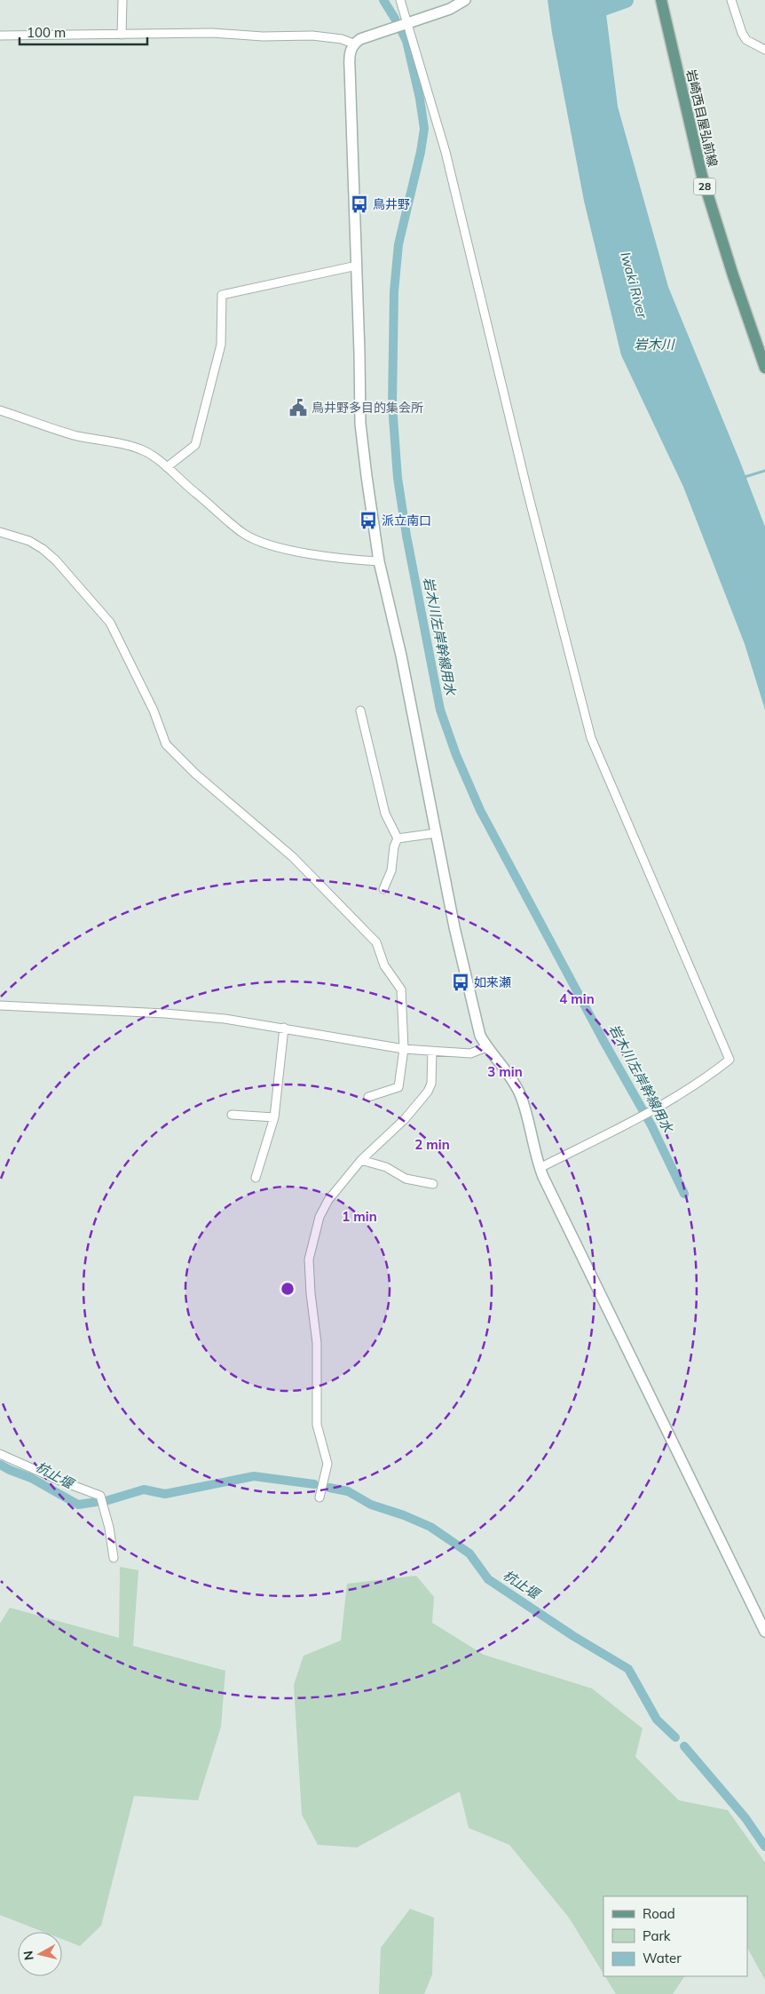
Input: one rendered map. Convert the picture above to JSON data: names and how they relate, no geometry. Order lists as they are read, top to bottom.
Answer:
{
  "streets": {
    "main road": ["岩崎西目屋弘前線", "28"]
  },
  "water": [
    "Iwaki River",
    "岩木川",
    "岩木川左岸幹線用水",
    "杭止堰"
  ],
  "places": {
    "bus stop": ["鳥井野", "派立南口", "如来瀬"],
    "public building": ["鳥井野多目的集会所"]
  },
  "legend": ["Road", "Park", "Water"],
  "scale_bar": "100 m",
  "north": "left",
  "rings": [
    "4 min",
    "3 min",
    "2 min",
    "1 min"
  ]
}
